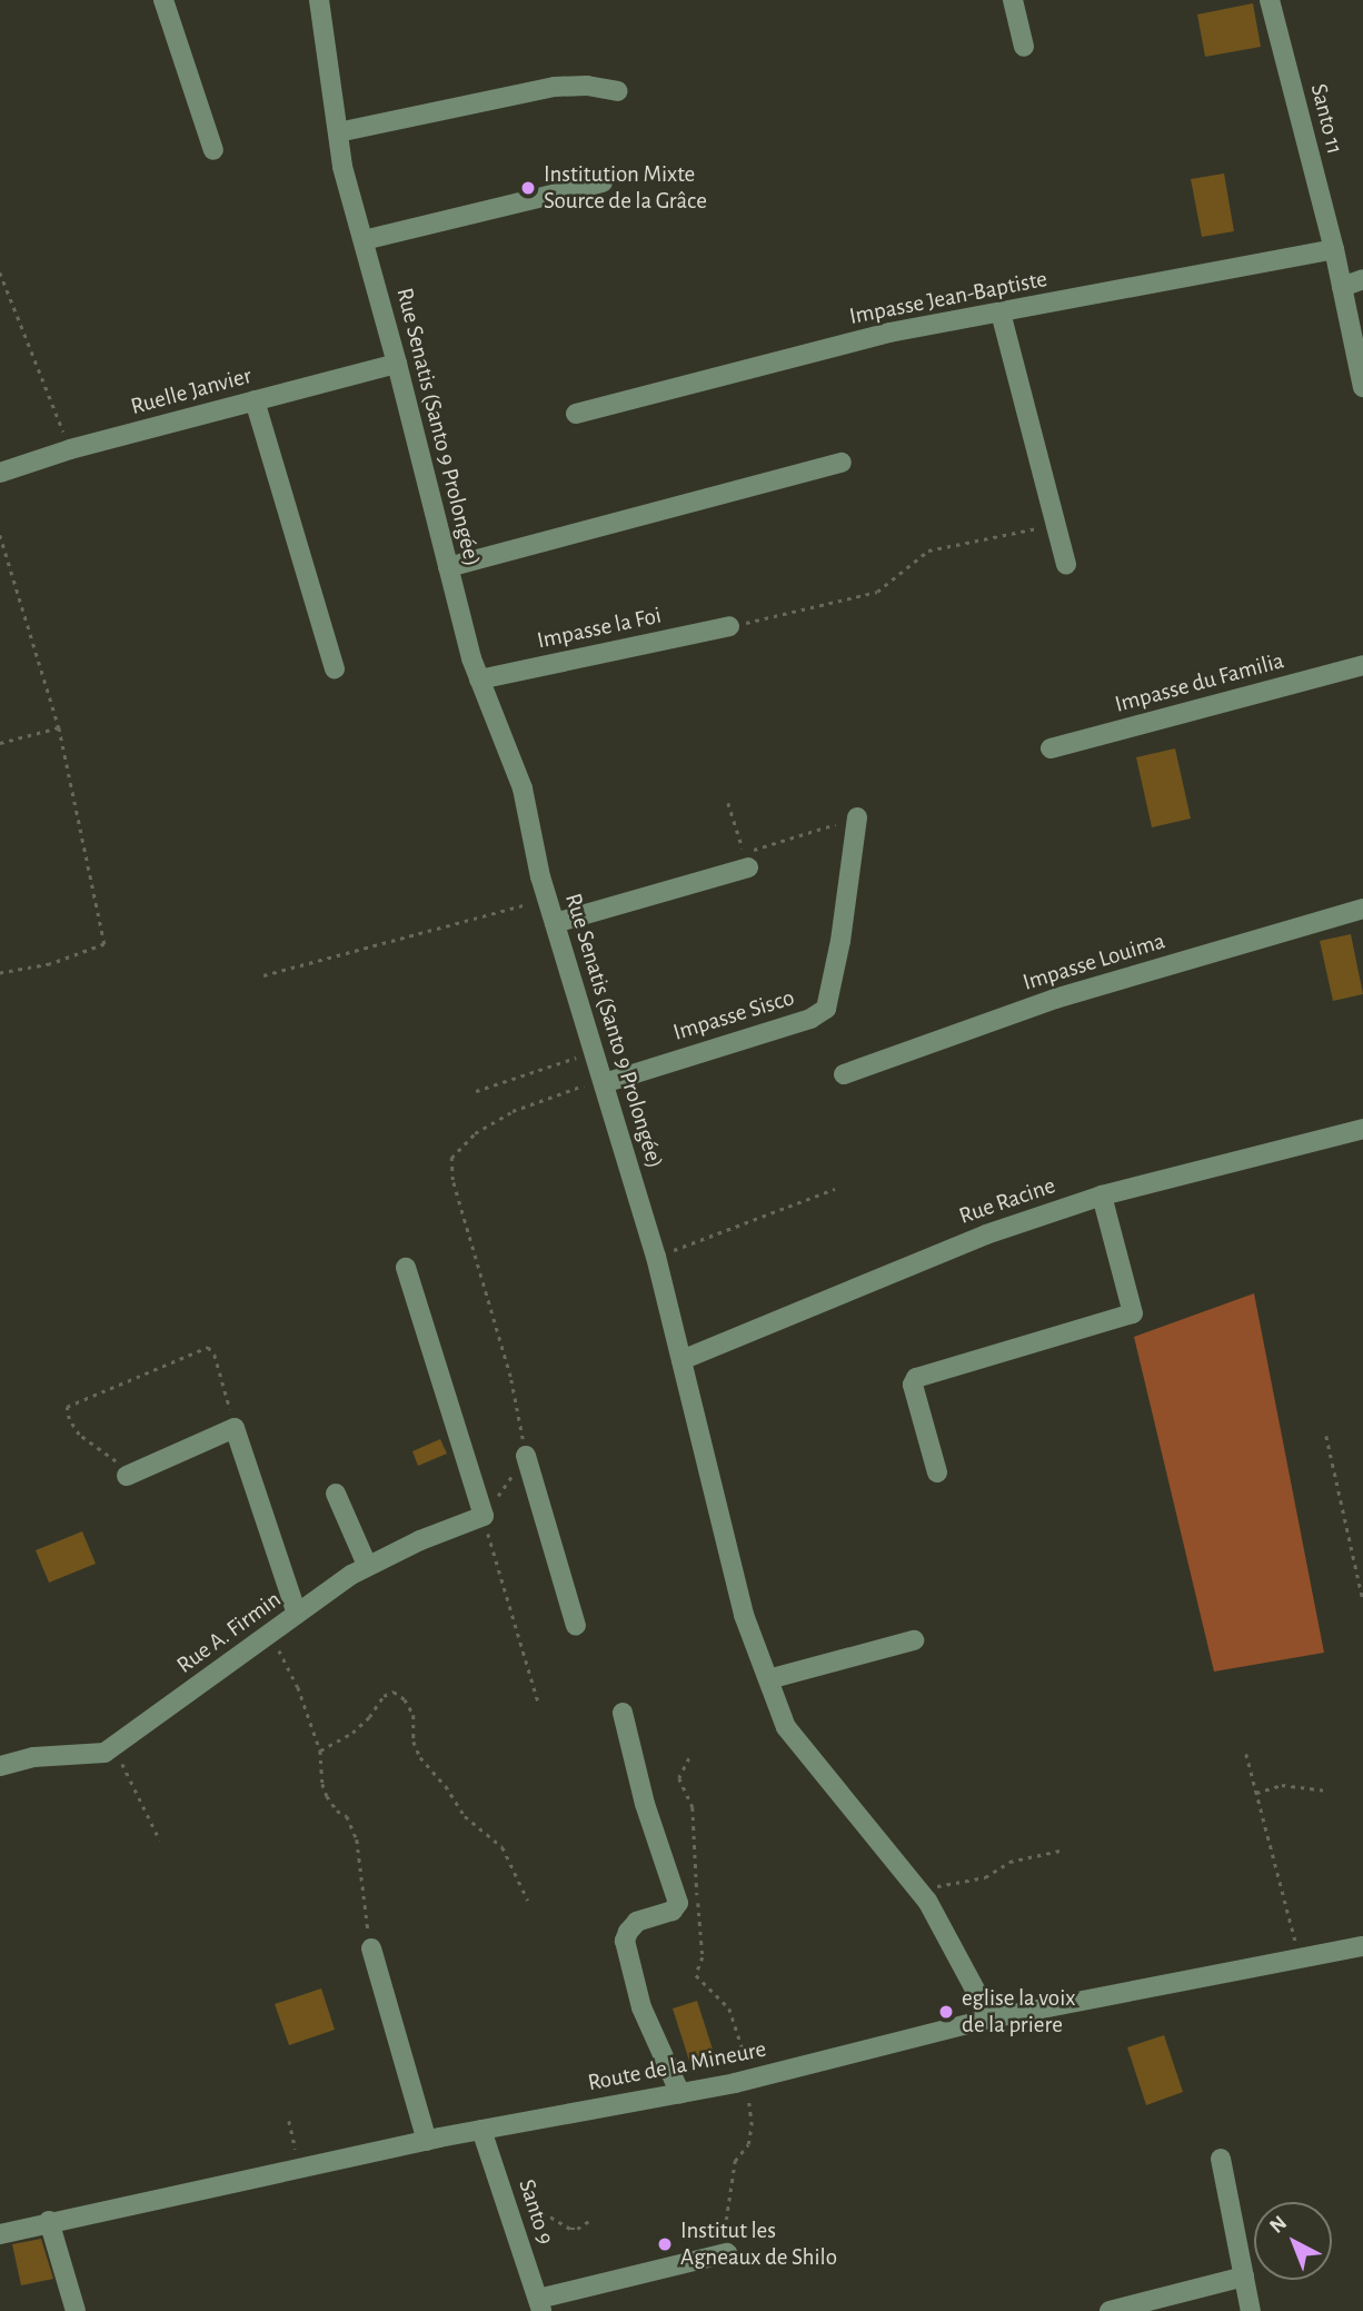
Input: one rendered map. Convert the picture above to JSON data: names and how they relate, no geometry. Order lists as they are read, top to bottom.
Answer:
{
  "streets": {
    "street": [
      "Santo 11",
      "Impasse Jean-Baptiste",
      "Ruelle Janvier",
      "Rue Senatis (Santo 9 Prolongée)",
      "Impasse la Foi",
      "Impasse du Familia",
      "Impasse Louima",
      "Impasse Sisco",
      "Rue Racine",
      "Rue A. Firmin",
      "Route de la Mineure",
      "Santo 9"
    ]
  },
  "crossings": [
    ["Santo 11", "Impasse Jean-Baptiste"],
    ["Ruelle Janvier", "Rue Senatis (Santo 9 Prolongée)"],
    ["Rue Senatis (Santo 9 Prolongée)", "Impasse la Foi"],
    ["Rue Senatis (Santo 9 Prolongée)", "Impasse Sisco"],
    ["Rue Senatis (Santo 9 Prolongée)", "Rue Racine"],
    ["Rue Senatis (Santo 9 Prolongée)", "Route de la Mineure"],
    ["Route de la Mineure", "Santo 9"]
  ],
  "places": ["Institution Mixte Source de la Grâce", "eglise la voix de la priere", "Institut les Agneaux de Shilo"],
  "north": "top left"
}
